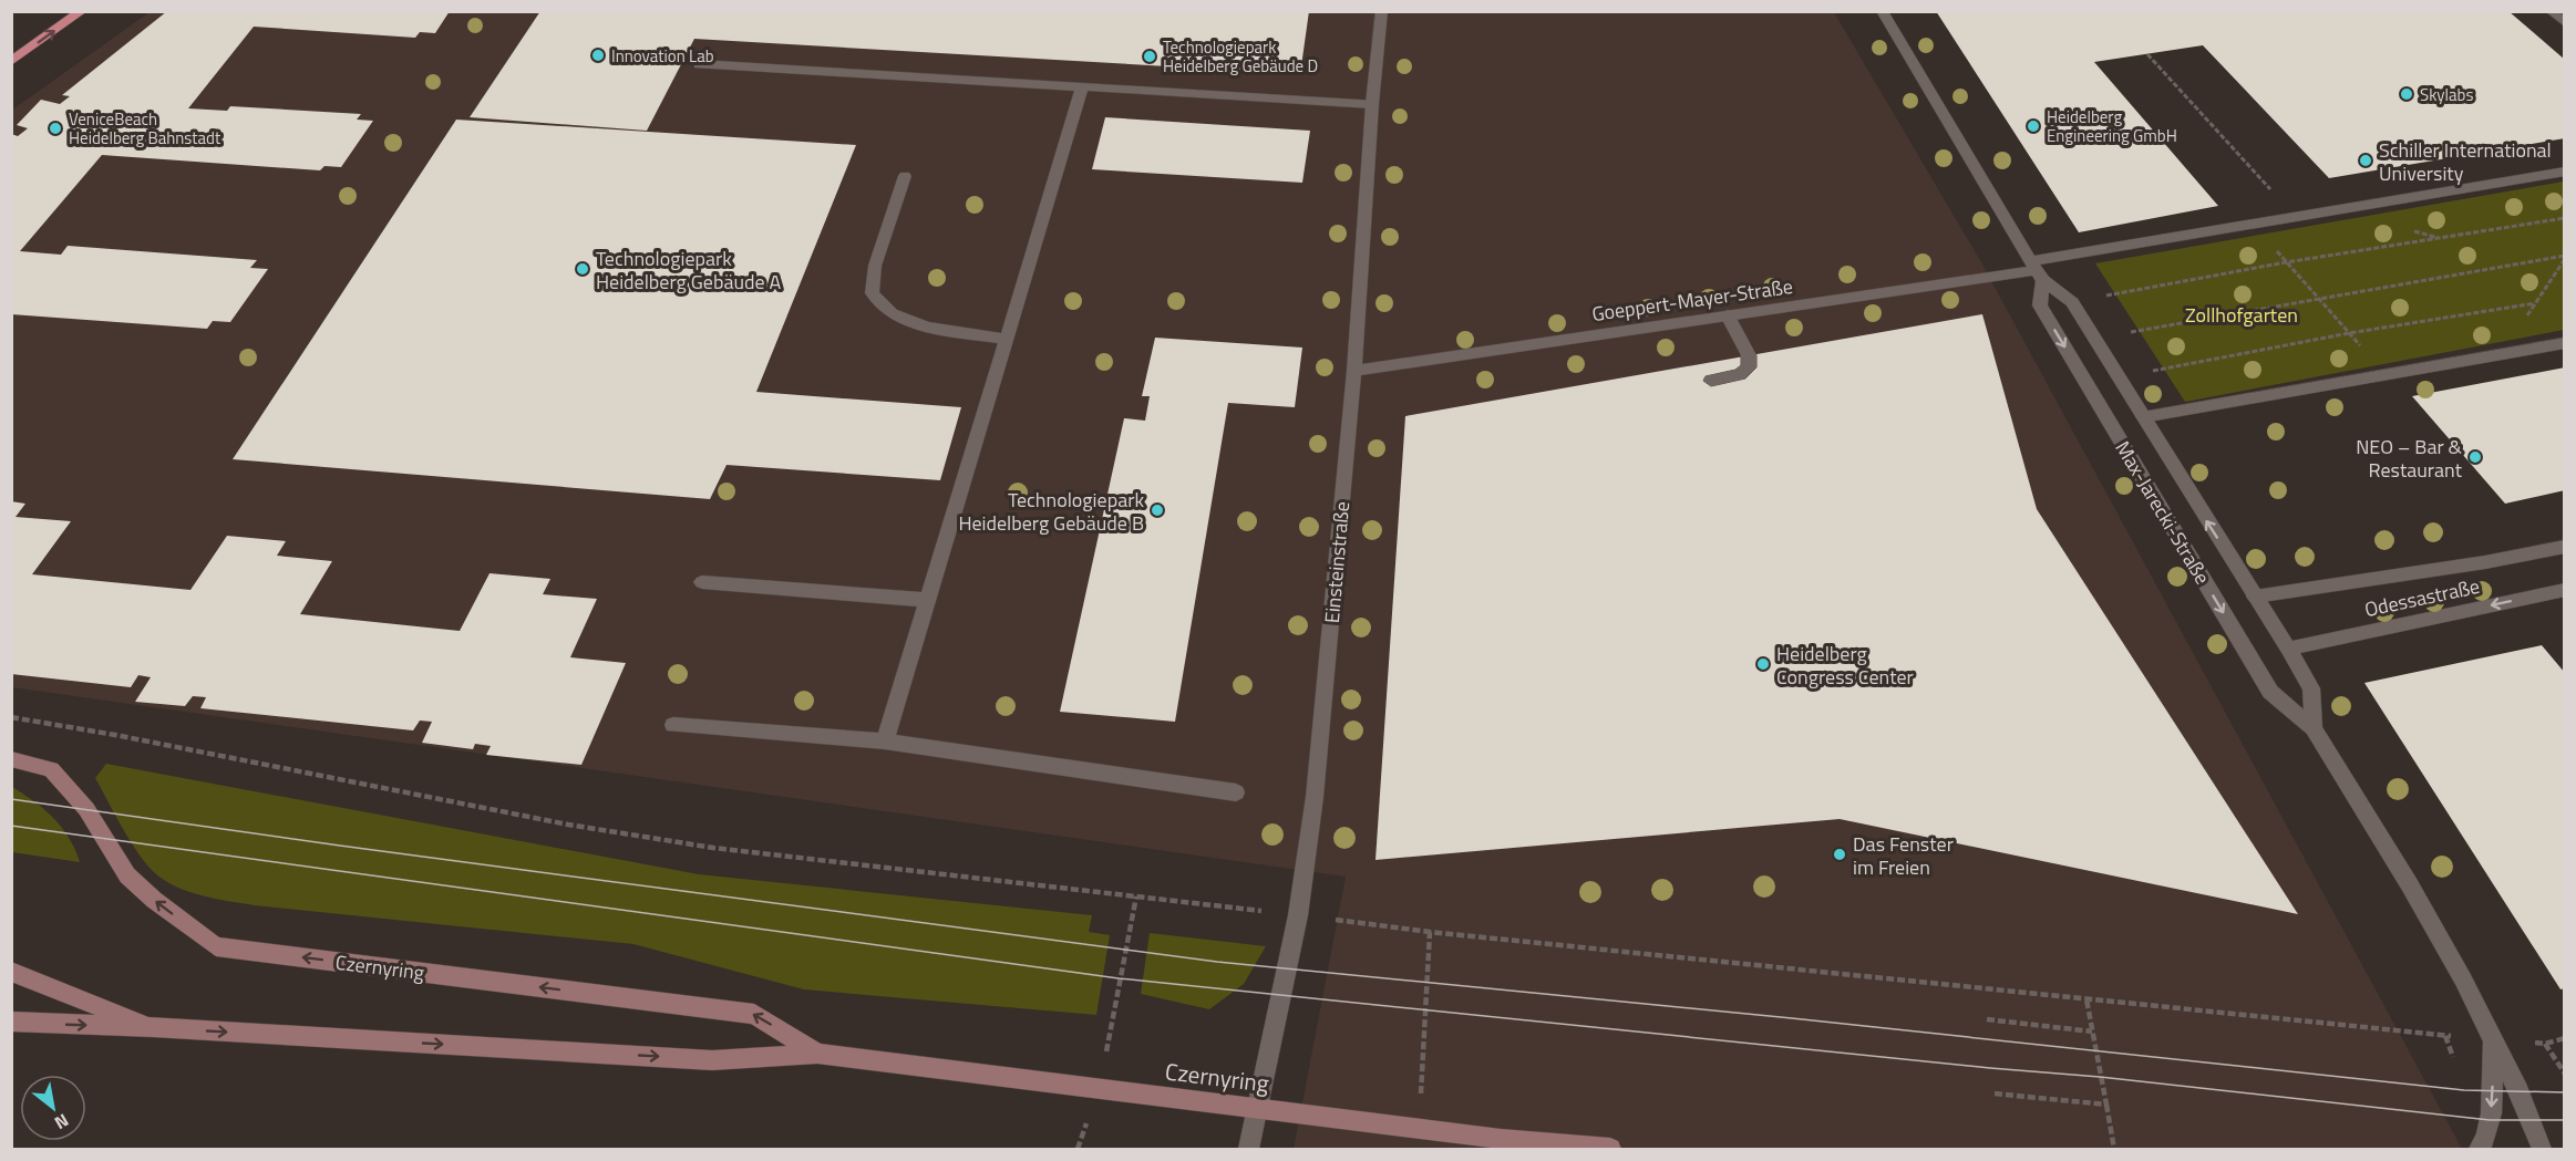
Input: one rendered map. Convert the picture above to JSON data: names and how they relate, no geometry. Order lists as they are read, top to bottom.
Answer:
{
  "streets": {
    "main road": ["Czernyring"],
    "street": [
      "Goeppert-Mayer-Straße",
      "Max-Jarecki-Straße",
      "Einsteinstraße",
      "Odessastraße"
    ]
  },
  "crossings": [
    ["Goeppert-Mayer-Straße", "Max-Jarecki-Straße"],
    ["Goeppert-Mayer-Straße", "Einsteinstraße"],
    ["Max-Jarecki-Straße", "Odessastraße"],
    ["Einsteinstraße", "Czernyring"]
  ],
  "parks": ["Zollhofgarten"],
  "places": [
    "Innovation Lab",
    "Technologiepark Heidelberg Gebäude D",
    "Skylabs",
    "Heidelberg Engineering GmbH",
    "VeniceBeach Heidelberg Bahnstadt",
    "Schiller International University",
    "Technologiepark Heidelberg Gebäude A",
    "NEO – Bar & Restaurant",
    "Technologiepark Heidelberg Gebäude B",
    "Heidelberg Congress Center",
    "Das Fenster im Freien"
  ],
  "north": "bottom right"
}
